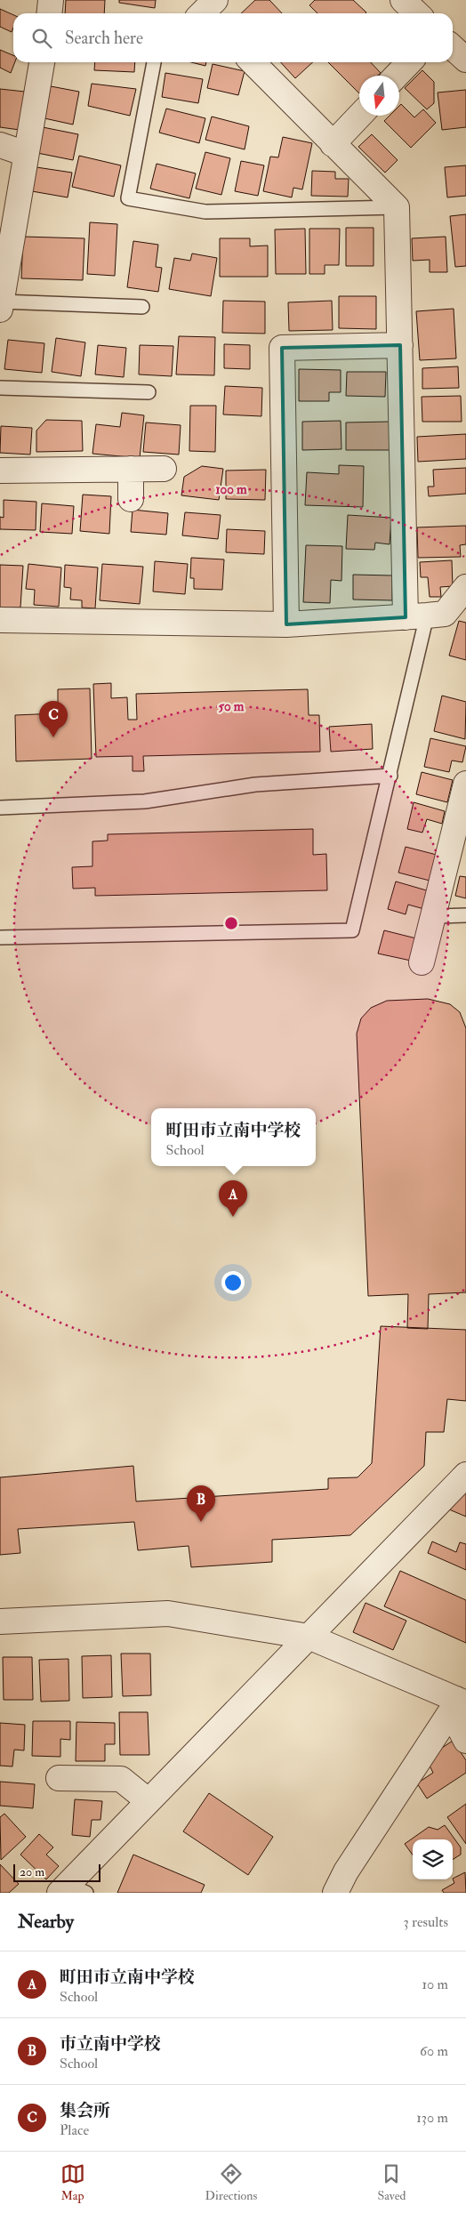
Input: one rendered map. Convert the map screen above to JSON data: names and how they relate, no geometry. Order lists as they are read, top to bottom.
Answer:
{
  "scale_bar": "20 m",
  "north": "bottom",
  "page": {
    "search": "Search here",
    "pins": ["C", "A", "B"],
    "popup": ["町田市立南中学校", "School"],
    "scale": "20 m",
    "heading": ["Nearby", "3 results"],
    "list": [
      {
        "mark": "A",
        "name": "町田市立南中学校",
        "note": "School",
        "value": "10 m"
      },
      {
        "mark": "B",
        "name": "市立南中学校",
        "note": "School",
        "value": "60 m"
      },
      {
        "mark": "C",
        "name": "集会所",
        "note": "Place",
        "value": "130 m"
      }
    ],
    "nav": ["Map", "Directions", "Saved"]
  },
  "rings": ["100 m", "50 m"]
}
